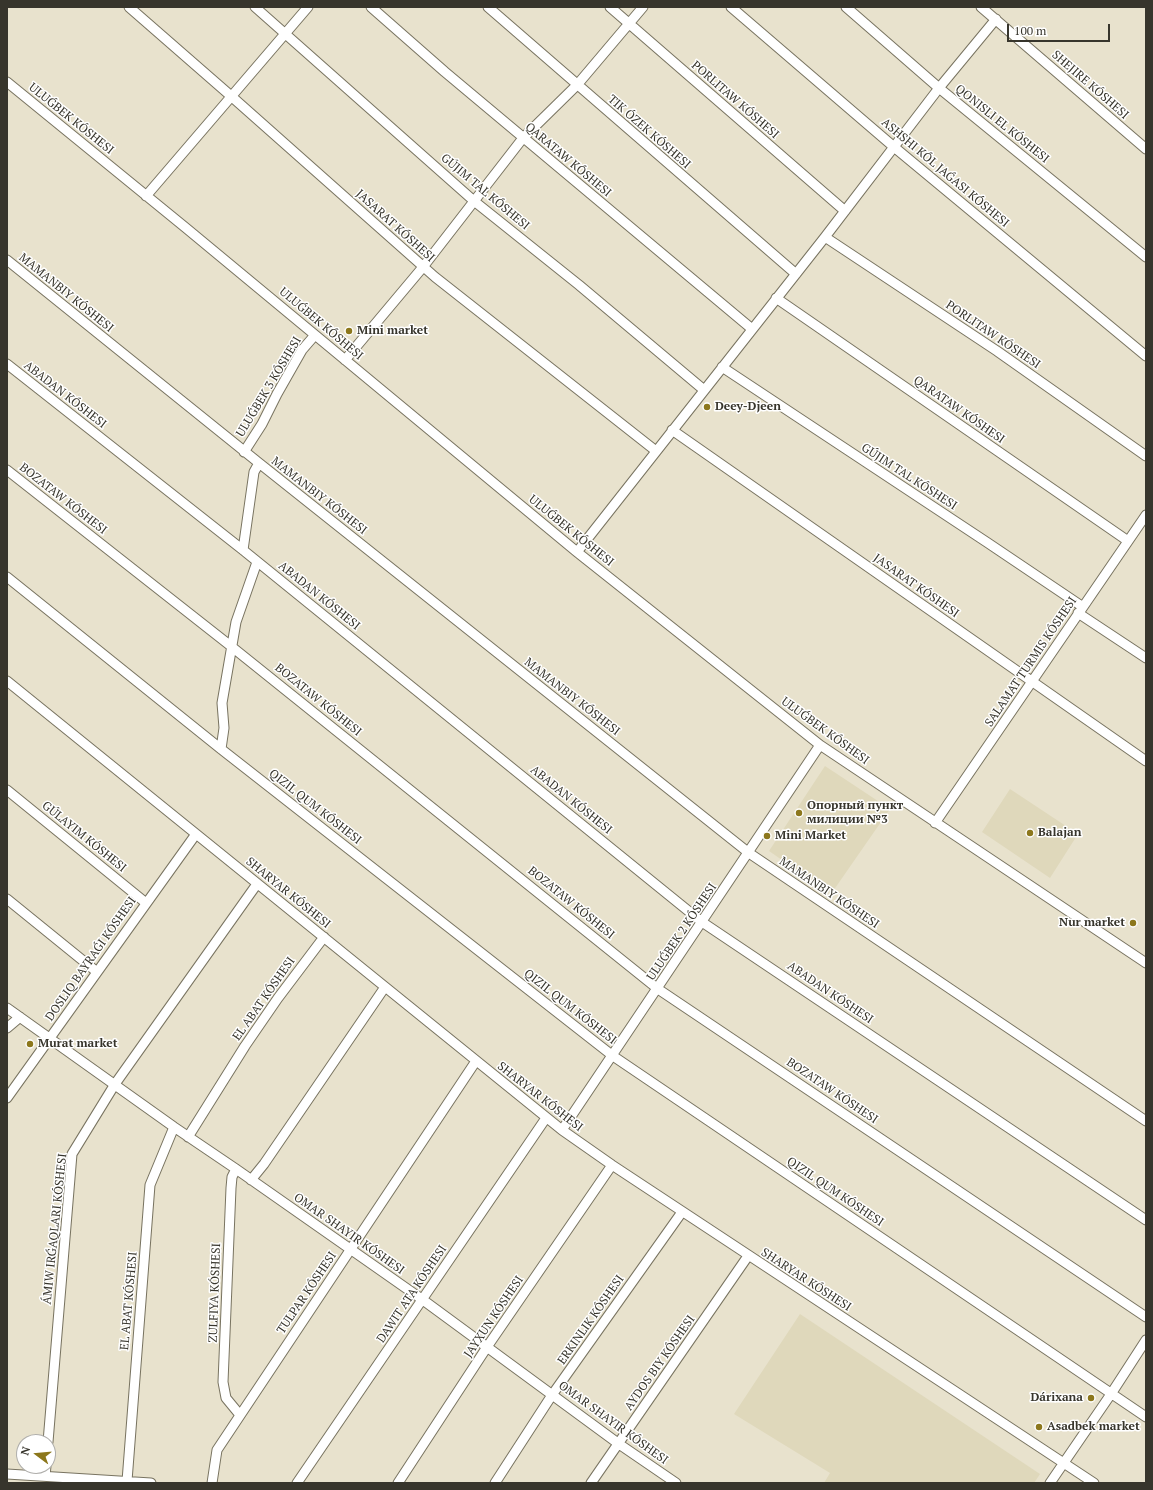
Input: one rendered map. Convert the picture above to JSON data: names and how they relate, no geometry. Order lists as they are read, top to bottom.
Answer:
{
  "streets": {
    "street": [
      "SHEJIRE KÓSHESI",
      "ULUǴBEK KÓSHESI",
      "TIK ÓZEK KÓSHESI",
      "QARATAW KÓSHESI",
      "GÚJIM TAL KÓSHESI",
      "JASARAT KÓSHESI",
      "MAMANBIY KÓSHESI",
      "ULUǴBEK 3 KÓSHESI",
      "ABADAN KÓSHESI",
      "BOZATAW KÓSHESI",
      "SHARYAR KÓSHESI",
      "ULUǴBEK 2 KÓSHESI",
      "EL ABAT KÓSHESI",
      "ZULFIYA KÓSHESI",
      "TULPAR KÓSHESI",
      "JAYXUN KÓSHESI",
      "ERKINLIK KÓSHESI",
      "AYDOS BIY KÓSHESI"
    ]
  },
  "crossings": [
    ["ULUǴBEK KÓSHESI", "ULUǴBEK 3 KÓSHESI"],
    ["ULUǴBEK KÓSHESI", "ULUǴBEK 2 KÓSHESI"],
    ["MAMANBIY KÓSHESI", "ULUǴBEK 3 KÓSHESI"],
    ["MAMANBIY KÓSHESI", "ULUǴBEK 2 KÓSHESI"],
    ["ABADAN KÓSHESI", "ULUǴBEK 2 KÓSHESI"],
    ["BOZATAW KÓSHESI", "ULUǴBEK 2 KÓSHESI"],
    ["SHARYAR KÓSHESI", "ULUǴBEK 2 KÓSHESI"],
    ["SHARYAR KÓSHESI", "EL ABAT KÓSHESI"],
    ["SHARYAR KÓSHESI", "TULPAR KÓSHESI"],
    ["SHARYAR KÓSHESI", "JAYXUN KÓSHESI"],
    ["SHARYAR KÓSHESI", "ERKINLIK KÓSHESI"],
    ["SHARYAR KÓSHESI", "AYDOS BIY KÓSHESI"],
    ["ZULFIYA KÓSHESI", "TULPAR KÓSHESI"]
  ],
  "places": [
    "Mini market",
    "Deey-Djeen",
    "Опорный пункт милиции №3",
    "Balajan",
    "Mini Market",
    "Nur market",
    "Murat market",
    "Dárixana",
    "Asadbek market"
  ],
  "scale_bar": "100 m",
  "north": "left"
}
